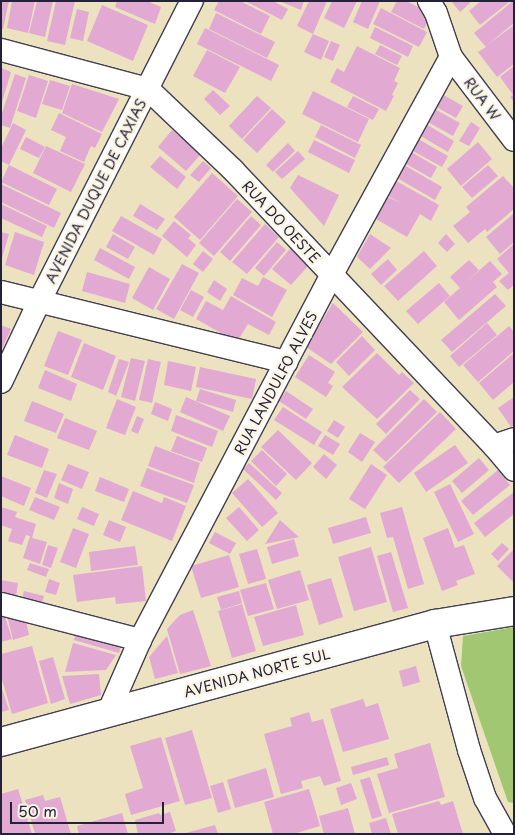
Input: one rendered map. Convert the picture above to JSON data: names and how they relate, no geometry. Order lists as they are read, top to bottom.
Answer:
{
  "streets": {
    "street": [
      "RUA W",
      "AVENIDA DUQUE DE CAXIAS",
      "RUA DO OESTE",
      "RUA LANDULFO ALVES",
      "AVENIDA NORTE SUL"
    ]
  },
  "crossings": [
    ["RUA W", "RUA LANDULFO ALVES"],
    ["AVENIDA DUQUE DE CAXIAS", "RUA DO OESTE"],
    ["RUA DO OESTE", "RUA LANDULFO ALVES"],
    ["RUA LANDULFO ALVES", "AVENIDA NORTE SUL"]
  ],
  "scale_bar": "50 m"
}
